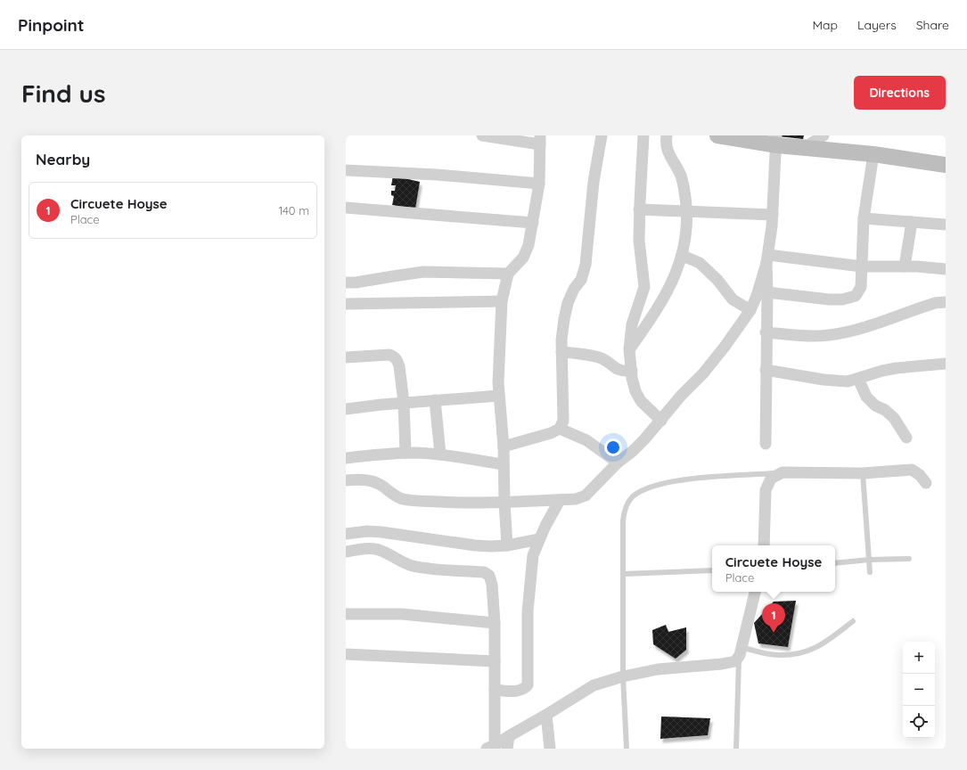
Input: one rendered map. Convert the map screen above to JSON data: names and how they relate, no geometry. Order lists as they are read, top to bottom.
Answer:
{
  "page": {
    "header": "Pinpoint",
    "nav": ["Map", "Layers", "Share"],
    "buttons": "Directions",
    "title": "Find us",
    "heading": "Nearby",
    "list": [
      {
        "mark": "1",
        "name": "Circuete Hoyse",
        "note": "Place",
        "value": "140 m"
      }
    ],
    "popup": ["Circuete Hoyse", "Place"],
    "pins": "1",
    "map_buttons": ["+", "−"]
  }
}
